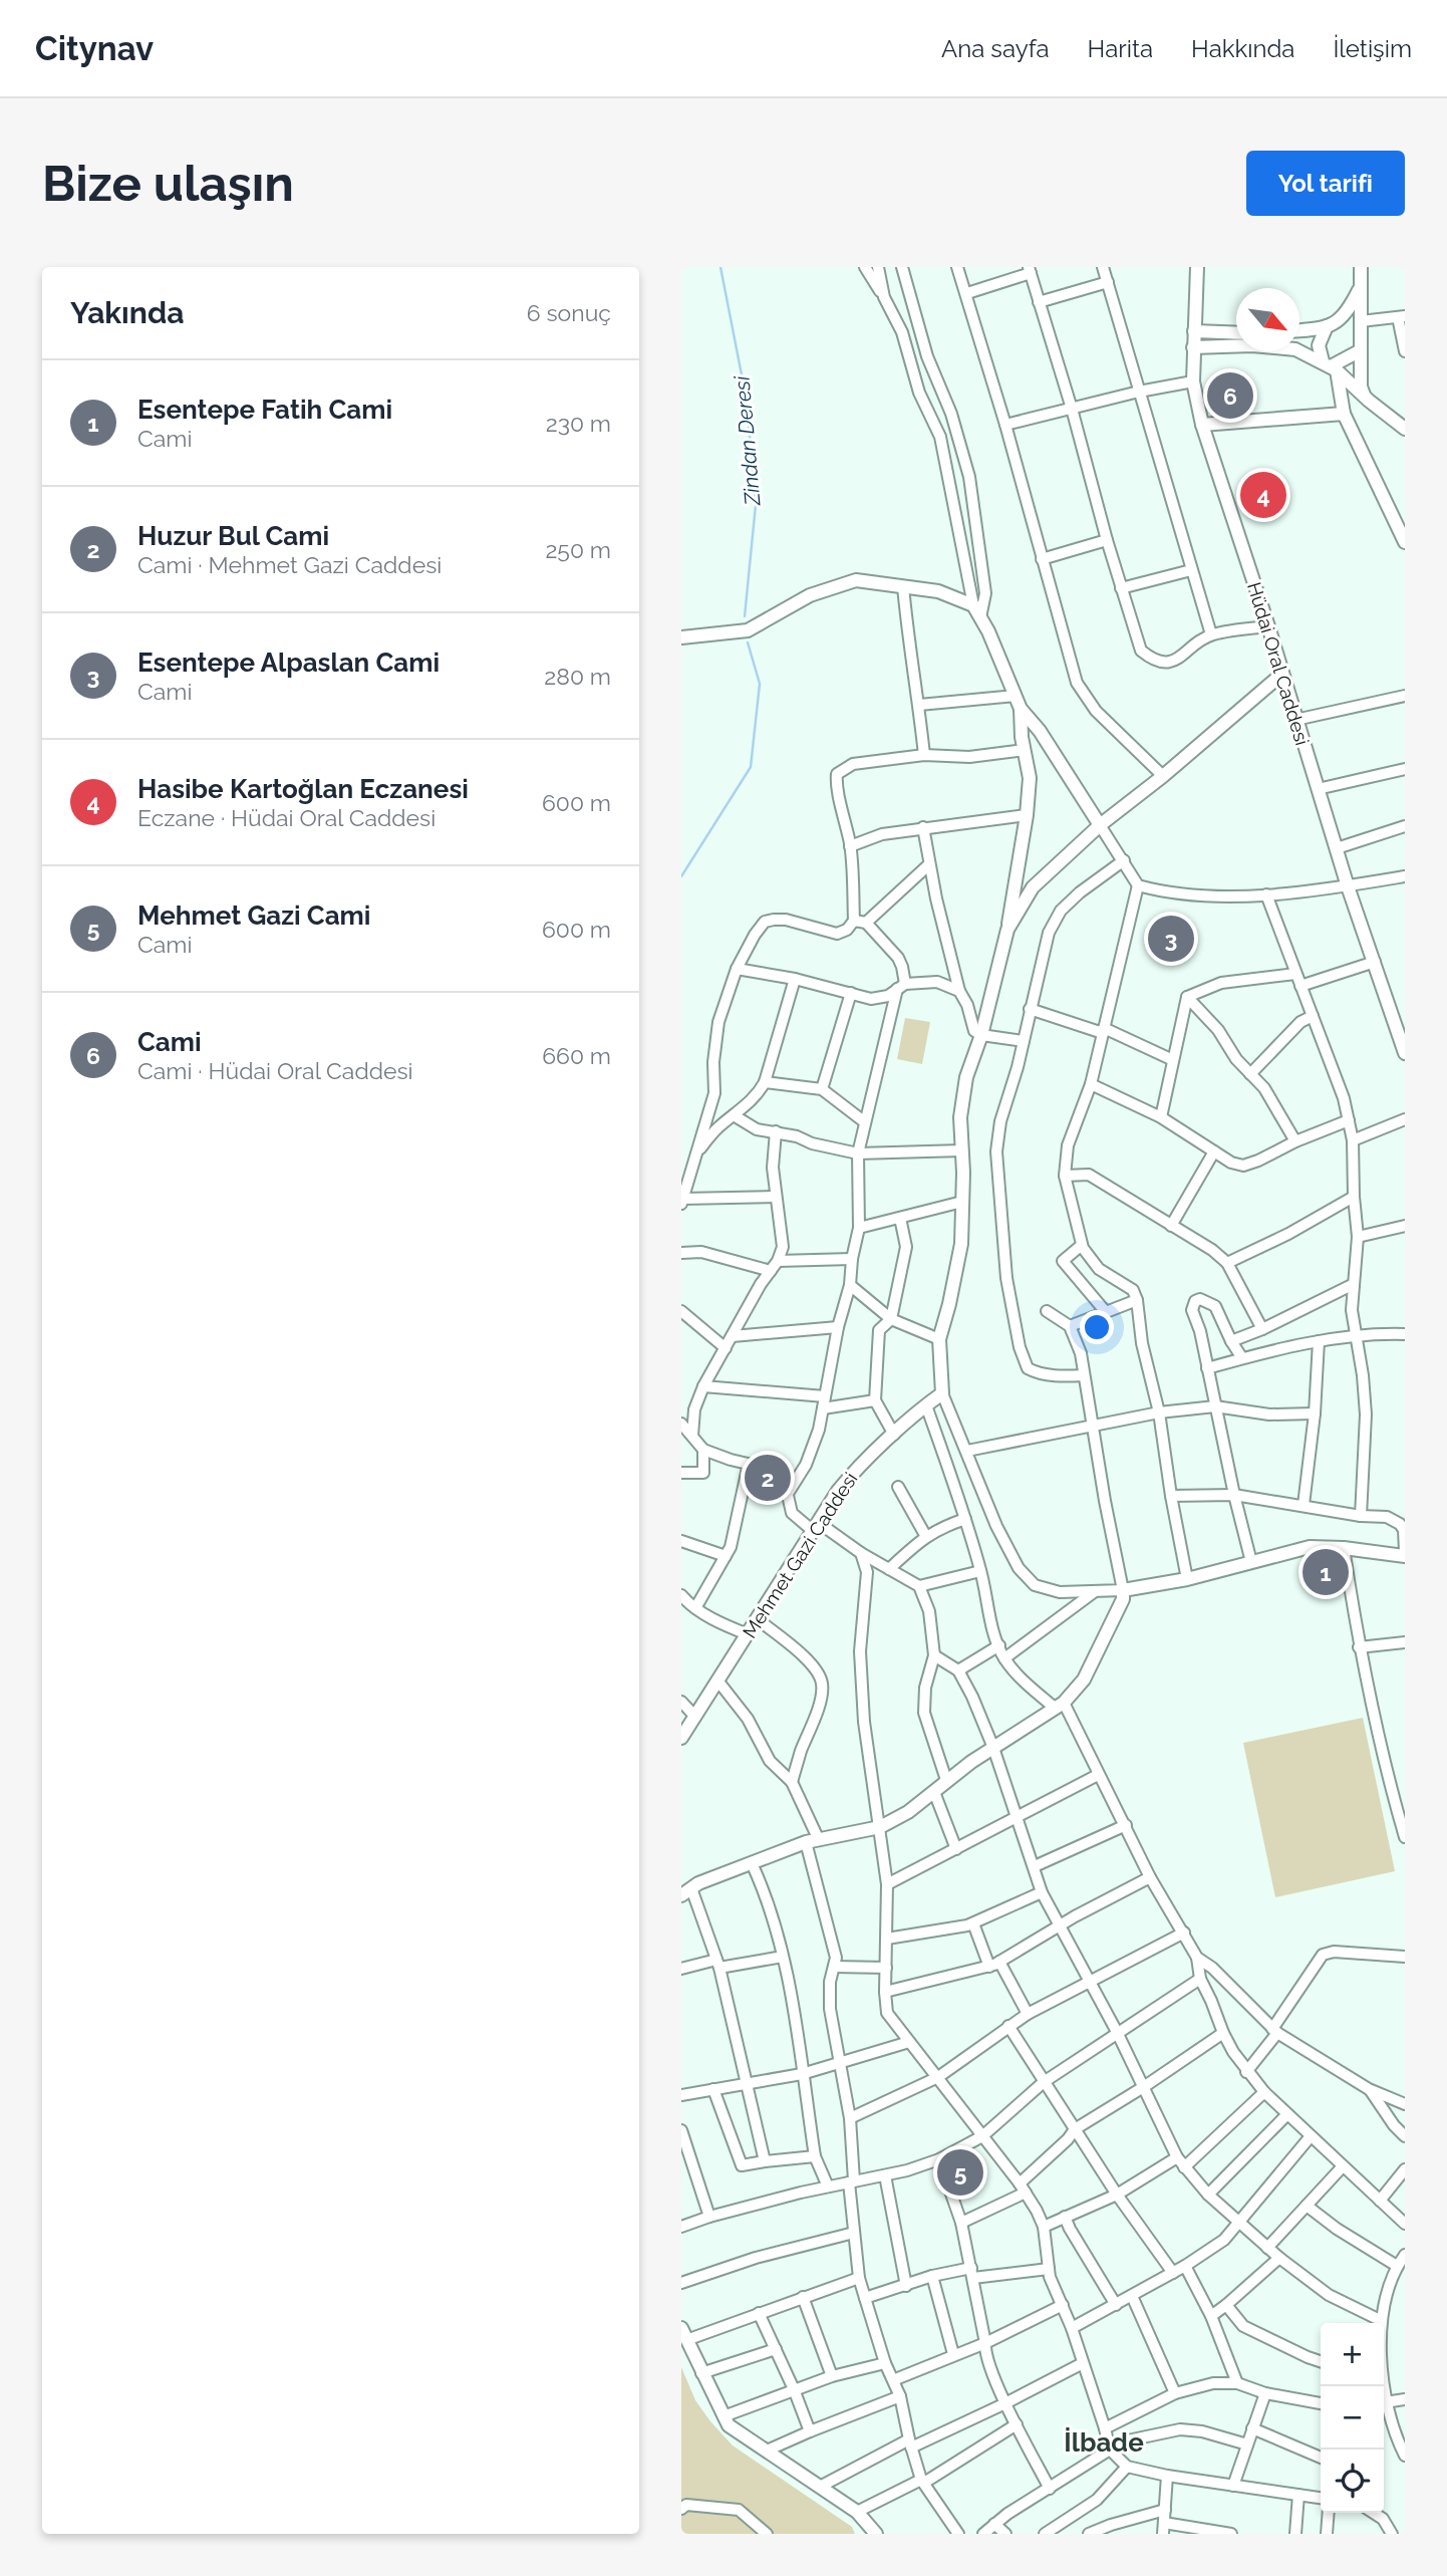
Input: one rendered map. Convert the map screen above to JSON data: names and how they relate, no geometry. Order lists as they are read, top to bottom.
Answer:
{
  "streets": {
    "street": ["Hüdai Oral Caddesi", "Mehmet Gazi Caddesi"]
  },
  "districts": ["İlbade"],
  "water": ["Zindan Deresi"],
  "north": "bottom right",
  "page": {
    "header": "Citynav",
    "nav": [
      "Ana sayfa",
      "Harita",
      "Hakkında",
      "İletişim"
    ],
    "buttons": "Yol tarifi",
    "title": "Bize ulaşın",
    "heading": ["Yakında", "6 sonuç"],
    "list": [
      {
        "mark": "1",
        "name": "Esentepe Fatih Cami",
        "note": "Cami",
        "value": "230 m"
      },
      {
        "mark": "2",
        "name": "Huzur Bul Cami",
        "note": "Cami · Mehmet Gazi Caddesi",
        "value": "250 m"
      },
      {
        "mark": "3",
        "name": "Esentepe Alpaslan Cami",
        "note": "Cami",
        "value": "280 m"
      },
      {
        "mark": "4",
        "name": "Hasibe Kartoğlan Eczanesi",
        "note": "Eczane · Hüdai Oral Caddesi",
        "value": "600 m"
      },
      {
        "mark": "5",
        "name": "Mehmet Gazi Cami",
        "note": "Cami",
        "value": "600 m"
      },
      {
        "mark": "6",
        "name": "Cami",
        "note": "Cami · Hüdai Oral Caddesi",
        "value": "660 m"
      }
    ],
    "pins": [
      "6",
      "4",
      "3",
      "2",
      "1",
      "5"
    ],
    "map_buttons": ["+", "−"]
  }
}
